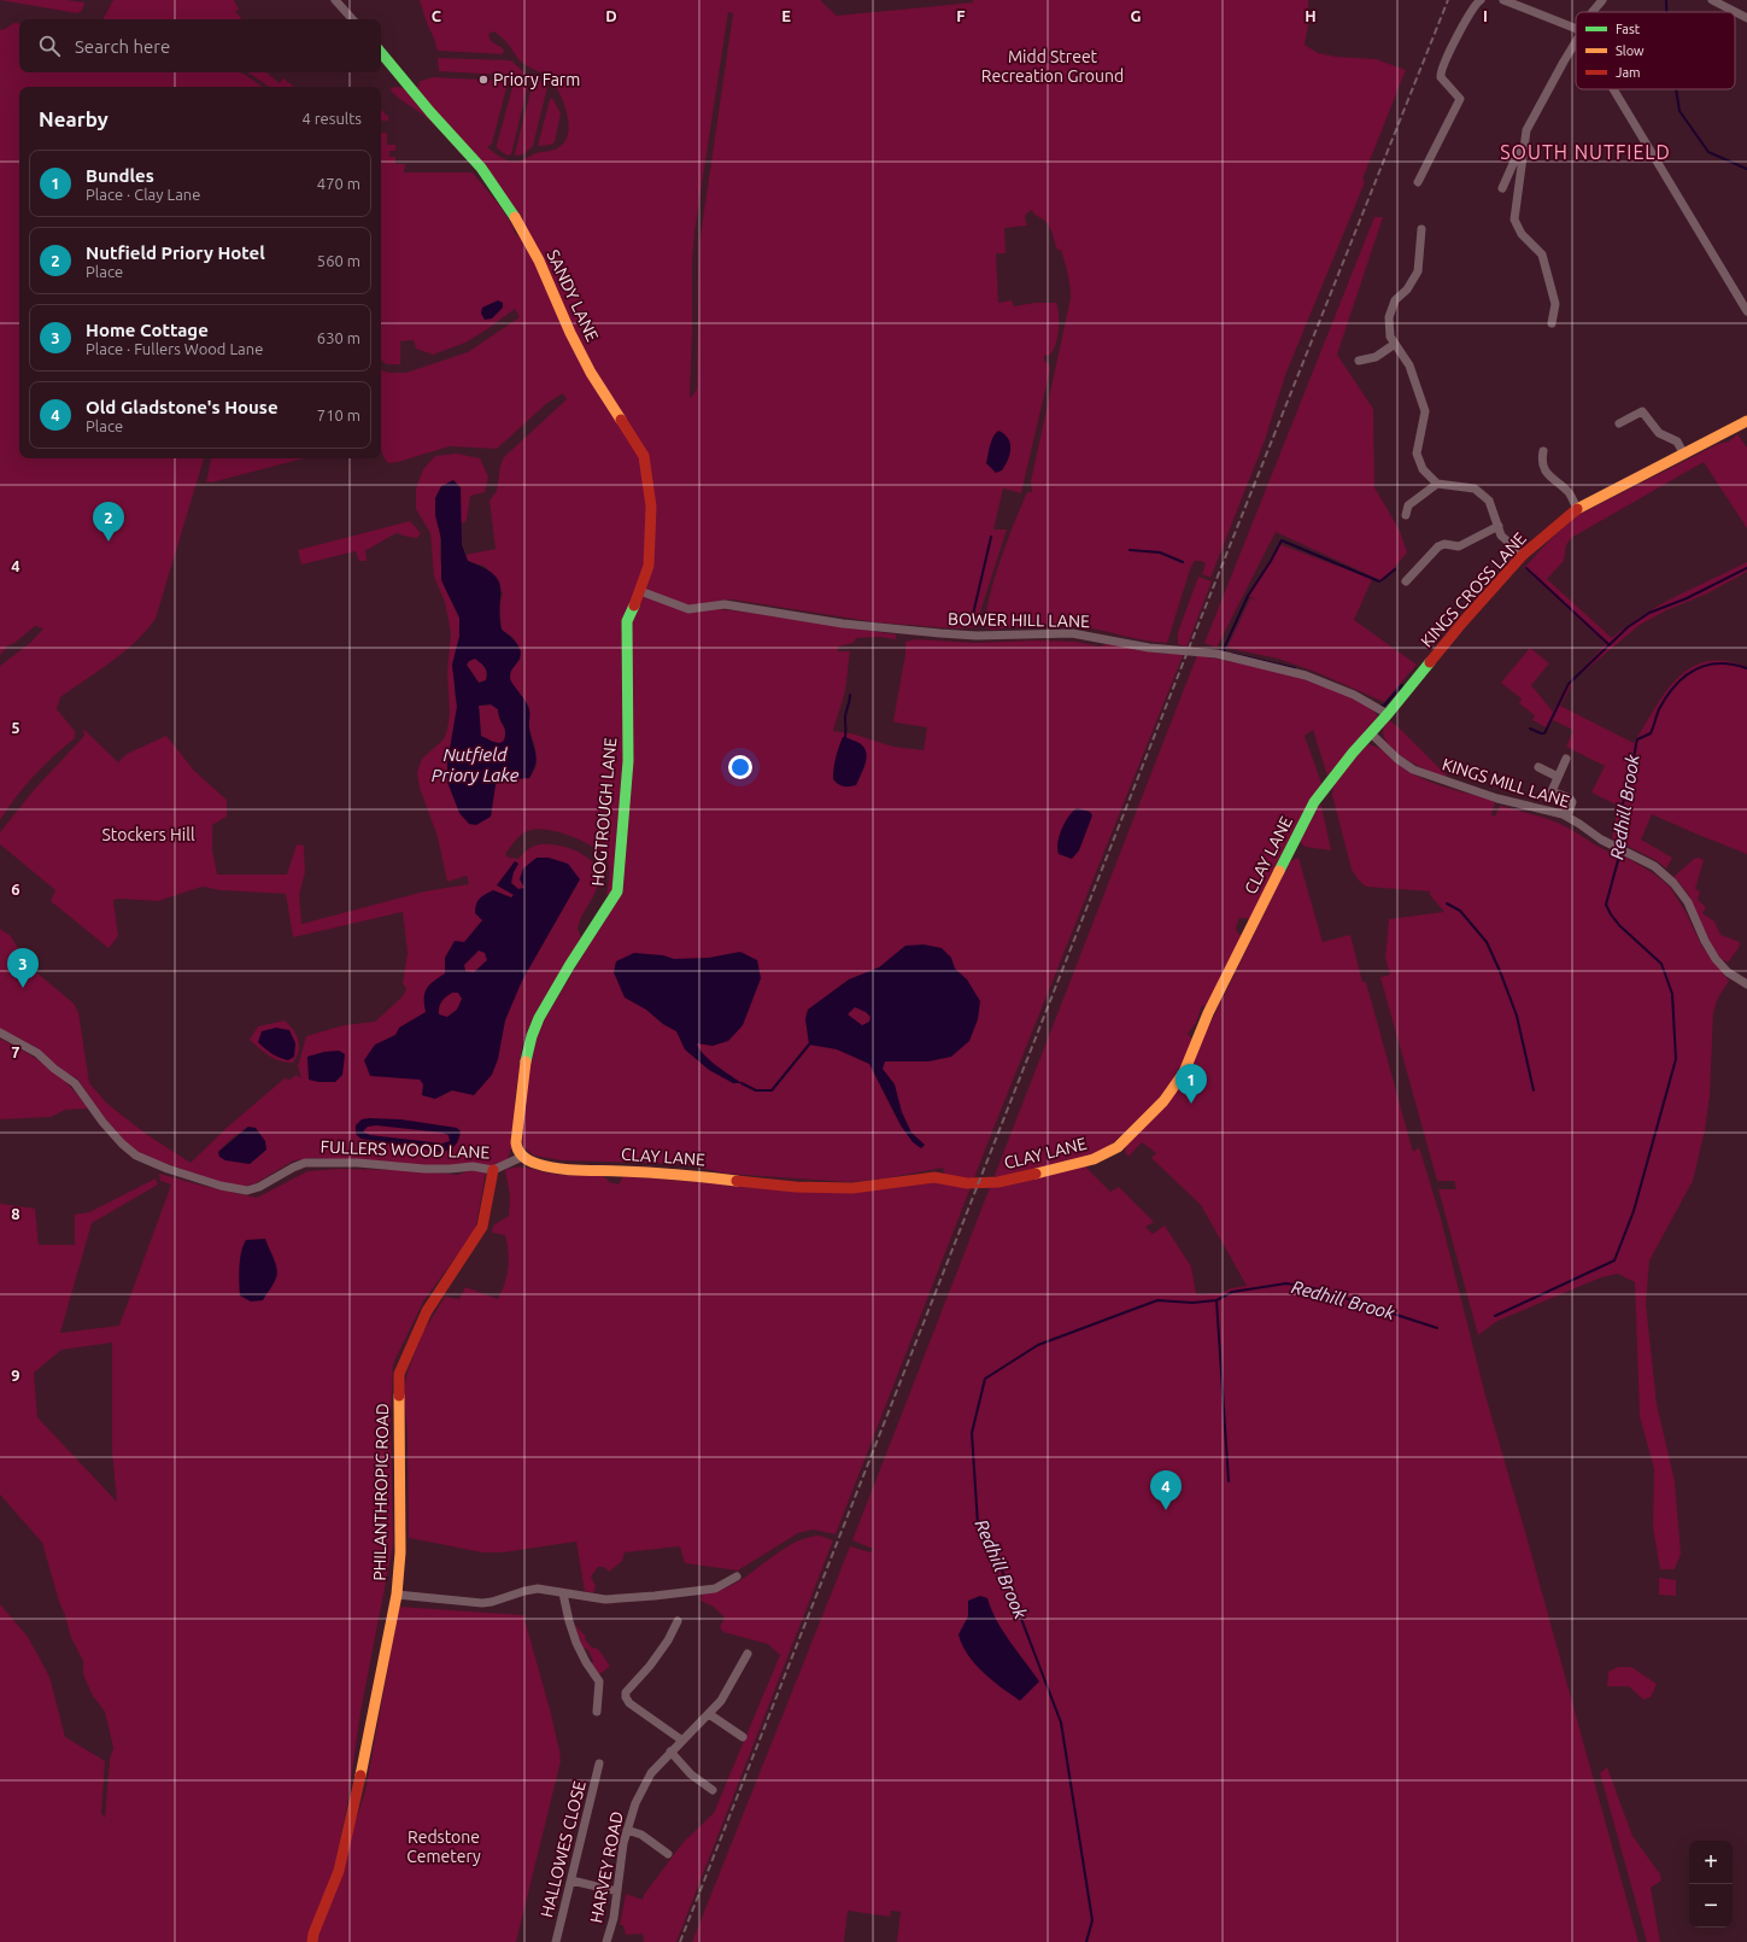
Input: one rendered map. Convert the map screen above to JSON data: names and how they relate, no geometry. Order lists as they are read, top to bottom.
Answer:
{
  "streets": {
    "street": [
      "SANDY LANE",
      "KINGS CROSS LANE",
      "BOWER HILL LANE",
      "KINGS MILL LANE",
      "HOGTROUGH LANE",
      "CLAY LANE",
      "FULLERS WOOD LANE",
      "PHILANTHROPIC ROAD",
      "HALLOWES CLOSE",
      "HARVEY ROAD"
    ]
  },
  "crossings": [
    ["SANDY LANE", "BOWER HILL LANE"],
    ["SANDY LANE", "HOGTROUGH LANE"],
    ["KINGS CROSS LANE", "BOWER HILL LANE"],
    ["KINGS CROSS LANE", "KINGS MILL LANE"],
    ["KINGS CROSS LANE", "CLAY LANE"],
    ["BOWER HILL LANE", "HOGTROUGH LANE"],
    ["KINGS MILL LANE", "CLAY LANE"],
    ["HOGTROUGH LANE", "CLAY LANE"],
    ["HOGTROUGH LANE", "FULLERS WOOD LANE"],
    ["CLAY LANE", "FULLERS WOOD LANE"],
    ["FULLERS WOOD LANE", "PHILANTHROPIC ROAD"]
  ],
  "districts": ["SOUTH NUTFIELD"],
  "water": ["Nutfield Priory Lake", "Redhill Brook"],
  "parks": ["Midd Street Recreation Ground", "Stockers Hill", "Redstone Cemetery"],
  "places": ["Priory Farm"],
  "legend": ["Fast", "Slow", "Jam"],
  "page": {
    "search": "Search here",
    "heading": ["Nearby", "4 results"],
    "list": [
      {
        "mark": "1",
        "name": "Bundles",
        "note": "Place · Clay Lane",
        "value": "470 m"
      },
      {
        "mark": "2",
        "name": "Nutfield Priory Hotel",
        "note": "Place",
        "value": "560 m"
      },
      {
        "mark": "3",
        "name": "Home Cottage",
        "note": "Place · Fullers Wood Lane",
        "value": "630 m"
      },
      {
        "mark": "4",
        "name": "Old Gladstone's House",
        "note": "Place",
        "value": "710 m"
      }
    ],
    "pins": [
      "2",
      "3",
      "1",
      "4"
    ],
    "map_buttons": ["+", "−"]
  },
  "grid": {
    "columns": [
      "C",
      "D",
      "E",
      "F",
      "G",
      "H",
      "I"
    ],
    "rows": [
      "4",
      "5",
      "6",
      "7",
      "8",
      "9"
    ]
  }
}
